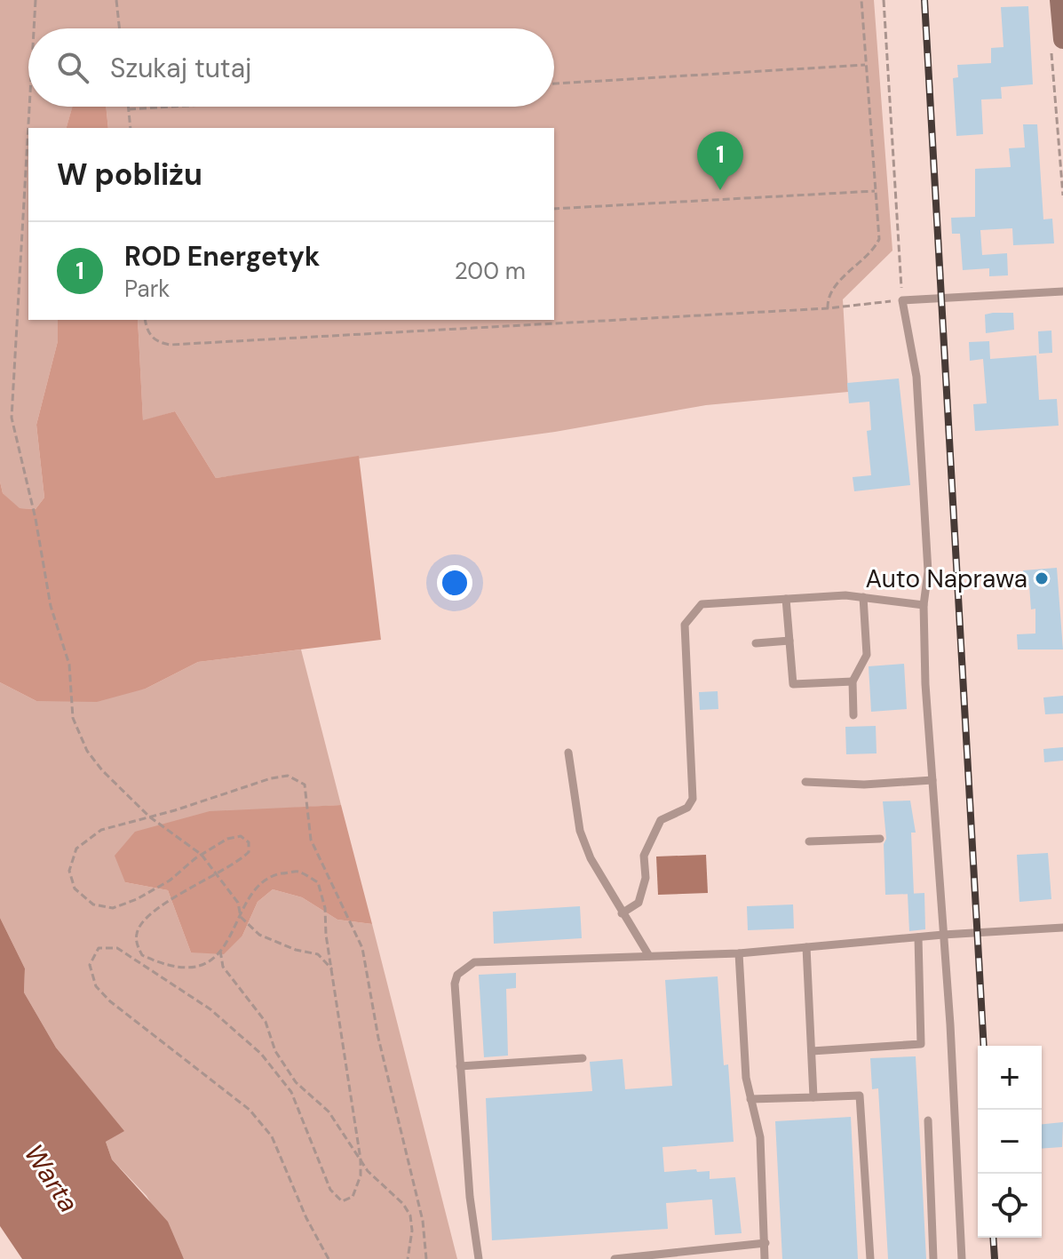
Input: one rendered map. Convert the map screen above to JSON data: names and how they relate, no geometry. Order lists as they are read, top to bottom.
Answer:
{
  "water": ["Warta"],
  "places": ["Auto Naprawa"],
  "page": {
    "search": "Szukaj tutaj",
    "heading": "W pobliżu",
    "pins": "1",
    "list": [
      {
        "mark": "1",
        "name": "ROD Energetyk",
        "note": "Park",
        "value": "200 m"
      }
    ],
    "map_buttons": ["+", "−"]
  }
}
